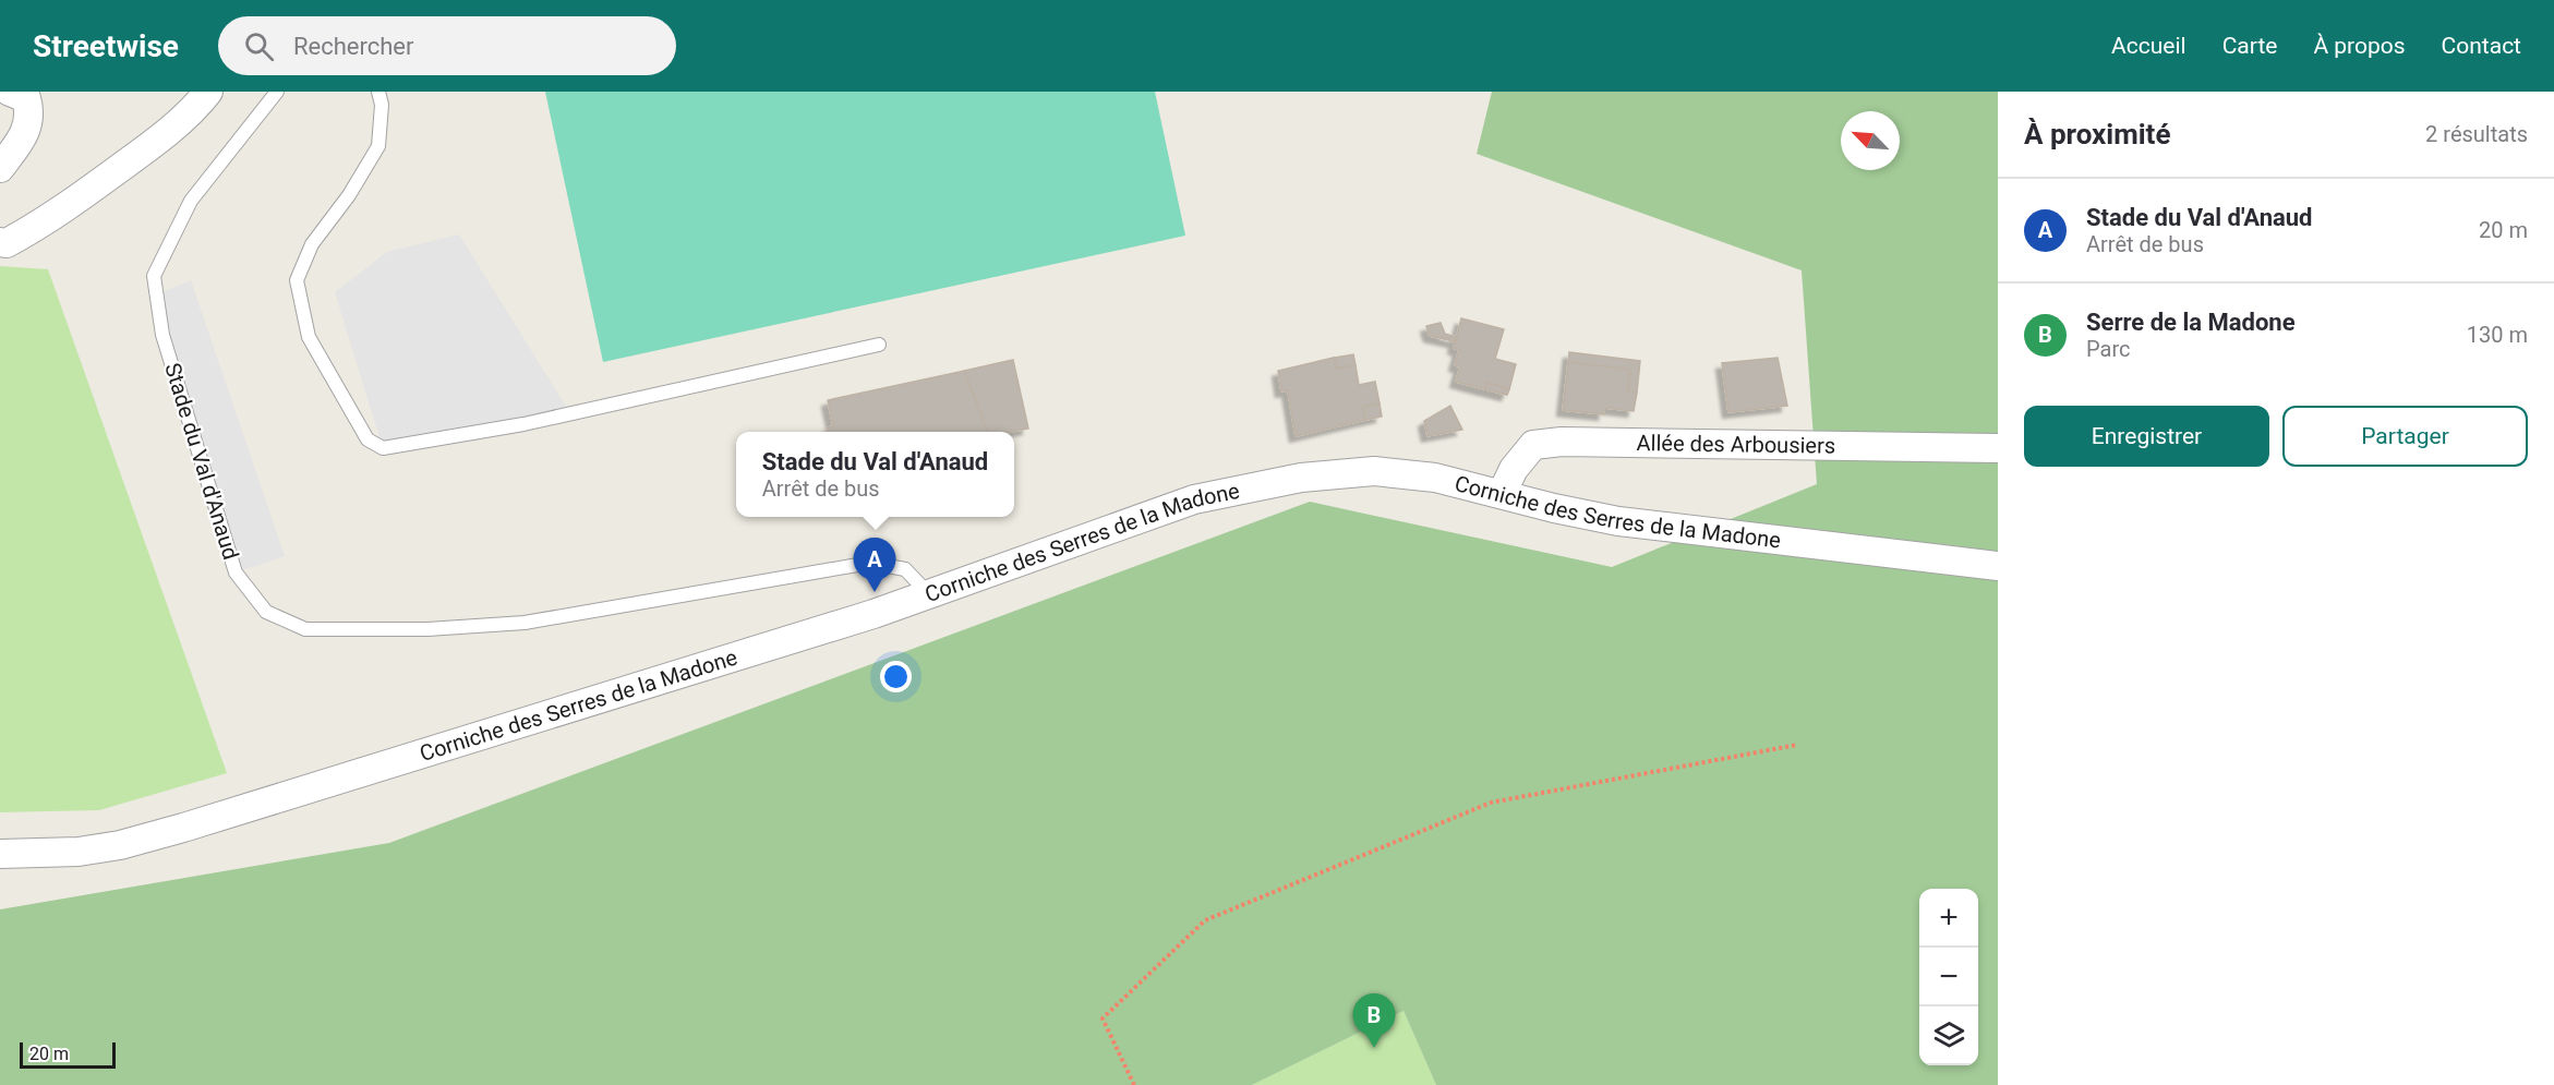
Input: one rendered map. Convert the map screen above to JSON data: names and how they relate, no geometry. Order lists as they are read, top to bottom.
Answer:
{
  "streets": {
    "street": ["Allée des Arbousiers", "Corniche des Serres de la Madone"],
    "lane": ["Stade du Val d'Anaud"]
  },
  "crossings": [
    ["Allée des Arbousiers", "Corniche des Serres de la Madone"],
    ["Stade du Val d'Anaud", "Corniche des Serres de la Madone"]
  ],
  "scale_bar": "20 m",
  "north": "top left",
  "page": {
    "header": "Streetwise",
    "search": "Rechercher",
    "nav": [
      "Accueil",
      "Carte",
      "À propos",
      "Contact"
    ],
    "heading": ["À proximité", "2 résultats"],
    "list": [
      {
        "mark": "A",
        "name": "Stade du Val d'Anaud",
        "note": "Arrêt de bus",
        "value": "20 m"
      },
      {
        "mark": "B",
        "name": "Serre de la Madone",
        "note": "Parc",
        "value": "130 m"
      }
    ],
    "buttons": ["Enregistrer", "Partager"],
    "popup": ["Stade du Val d'Anaud", "Arrêt de bus"],
    "pins": ["A", "B"],
    "map_buttons": ["+", "−"],
    "scale": "20 m"
  }
}
